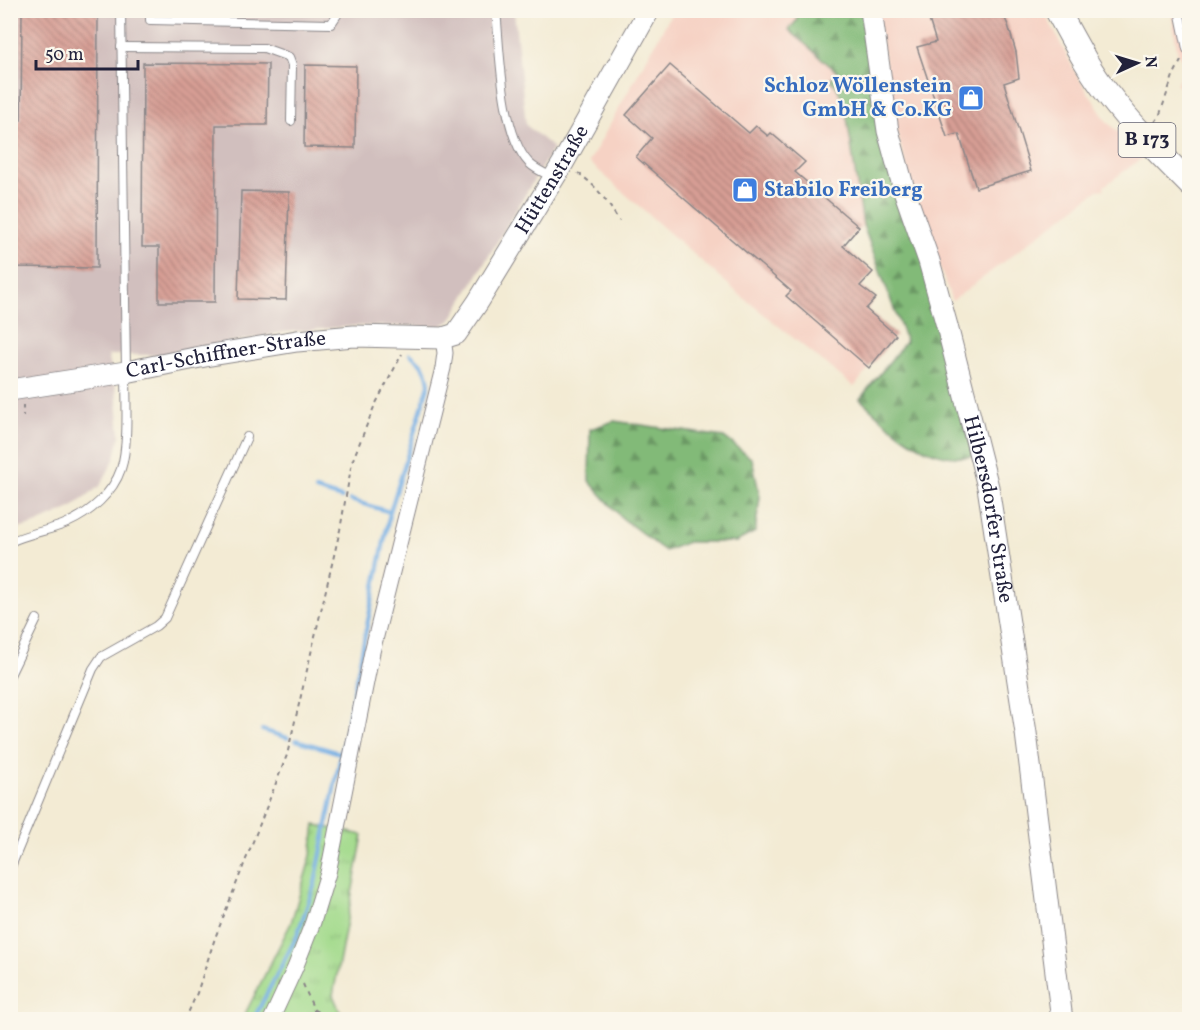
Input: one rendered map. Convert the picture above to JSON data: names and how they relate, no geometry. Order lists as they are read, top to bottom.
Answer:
{
  "streets": {
    "main road": [
      "B 173",
      "Hüttenstraße",
      "Carl-Schiffner-Straße",
      "Hilbersdorfer Straße"
    ]
  },
  "crossings": [
    ["Hüttenstraße", "Carl-Schiffner-Straße"]
  ],
  "places": {
    "shop": ["Schloz Wöllenstein GmbH & Co.KG", "Stabilo Freiberg"]
  },
  "scale_bar": "50 m",
  "north": "right"
}
